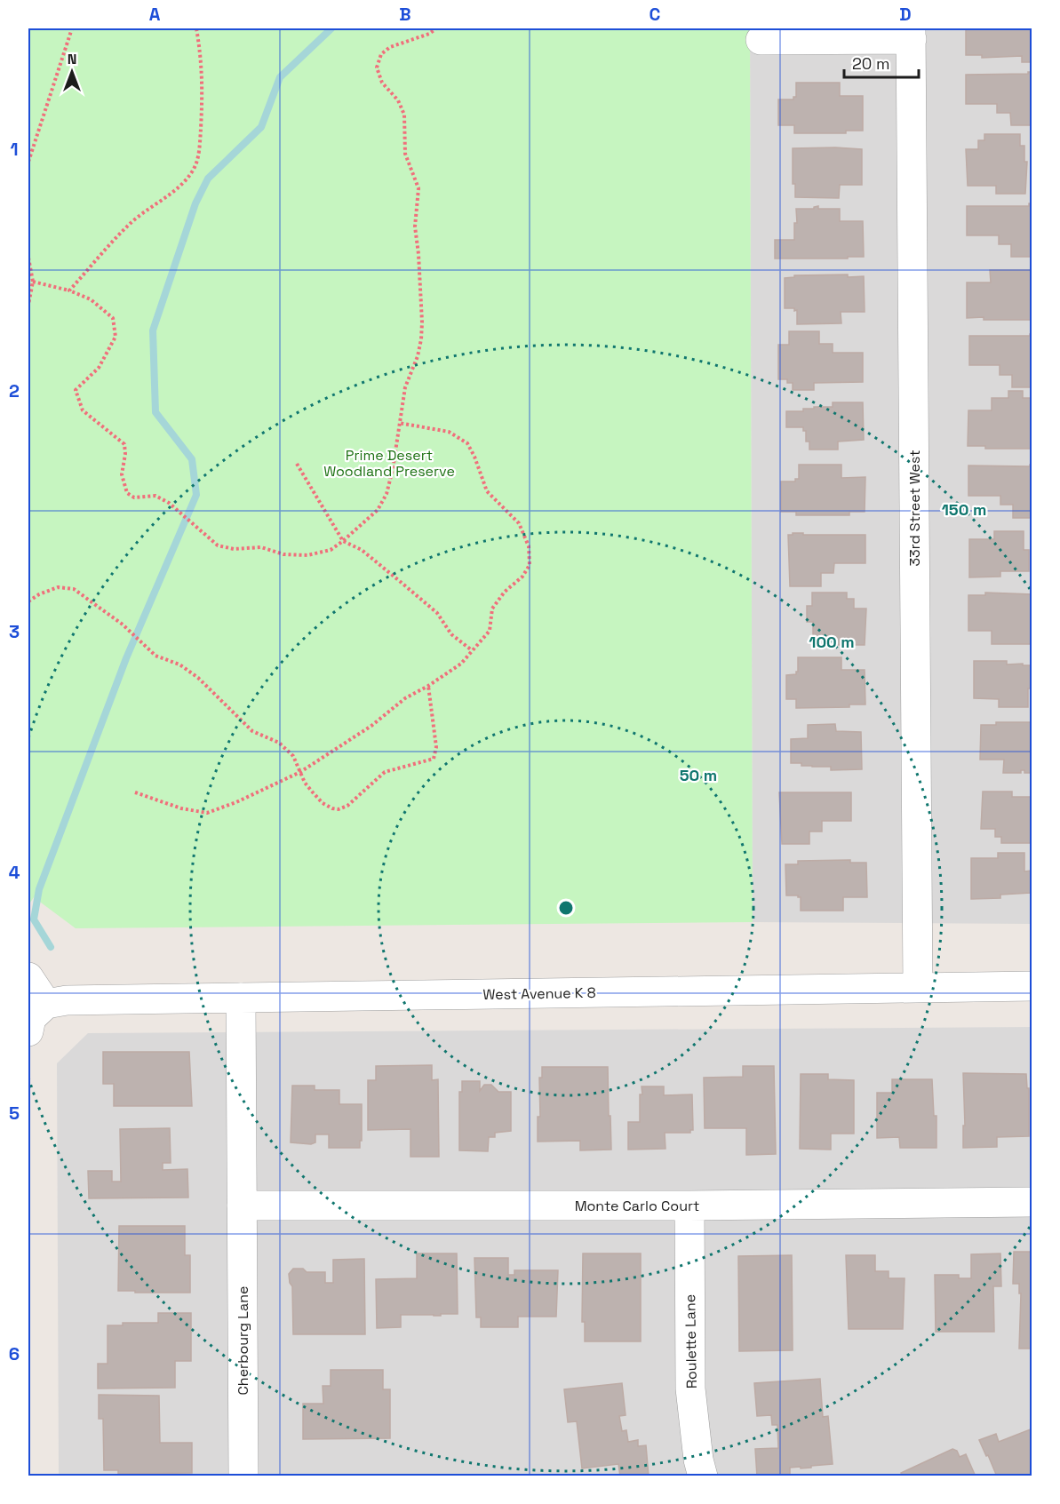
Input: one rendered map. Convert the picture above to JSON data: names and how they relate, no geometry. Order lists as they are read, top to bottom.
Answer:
{
  "streets": {
    "street": [
      "33rd Street West",
      "West Avenue K 8",
      "Monte Carlo Court",
      "Cherbourg Lane",
      "Roulette Lane"
    ]
  },
  "crossings": [
    ["33rd Street West", "West Avenue K 8"],
    ["West Avenue K 8", "Cherbourg Lane"],
    ["Monte Carlo Court", "Cherbourg Lane"],
    ["Monte Carlo Court", "Roulette Lane"]
  ],
  "parks": ["Prime Desert Woodland Preserve"],
  "scale_bar": "20 m",
  "north": "top",
  "grid": {
    "columns": [
      "A",
      "B",
      "C",
      "D"
    ],
    "rows": [
      "1",
      "2",
      "3",
      "4",
      "5",
      "6"
    ]
  },
  "rings": ["150 m", "100 m", "50 m"]
}
